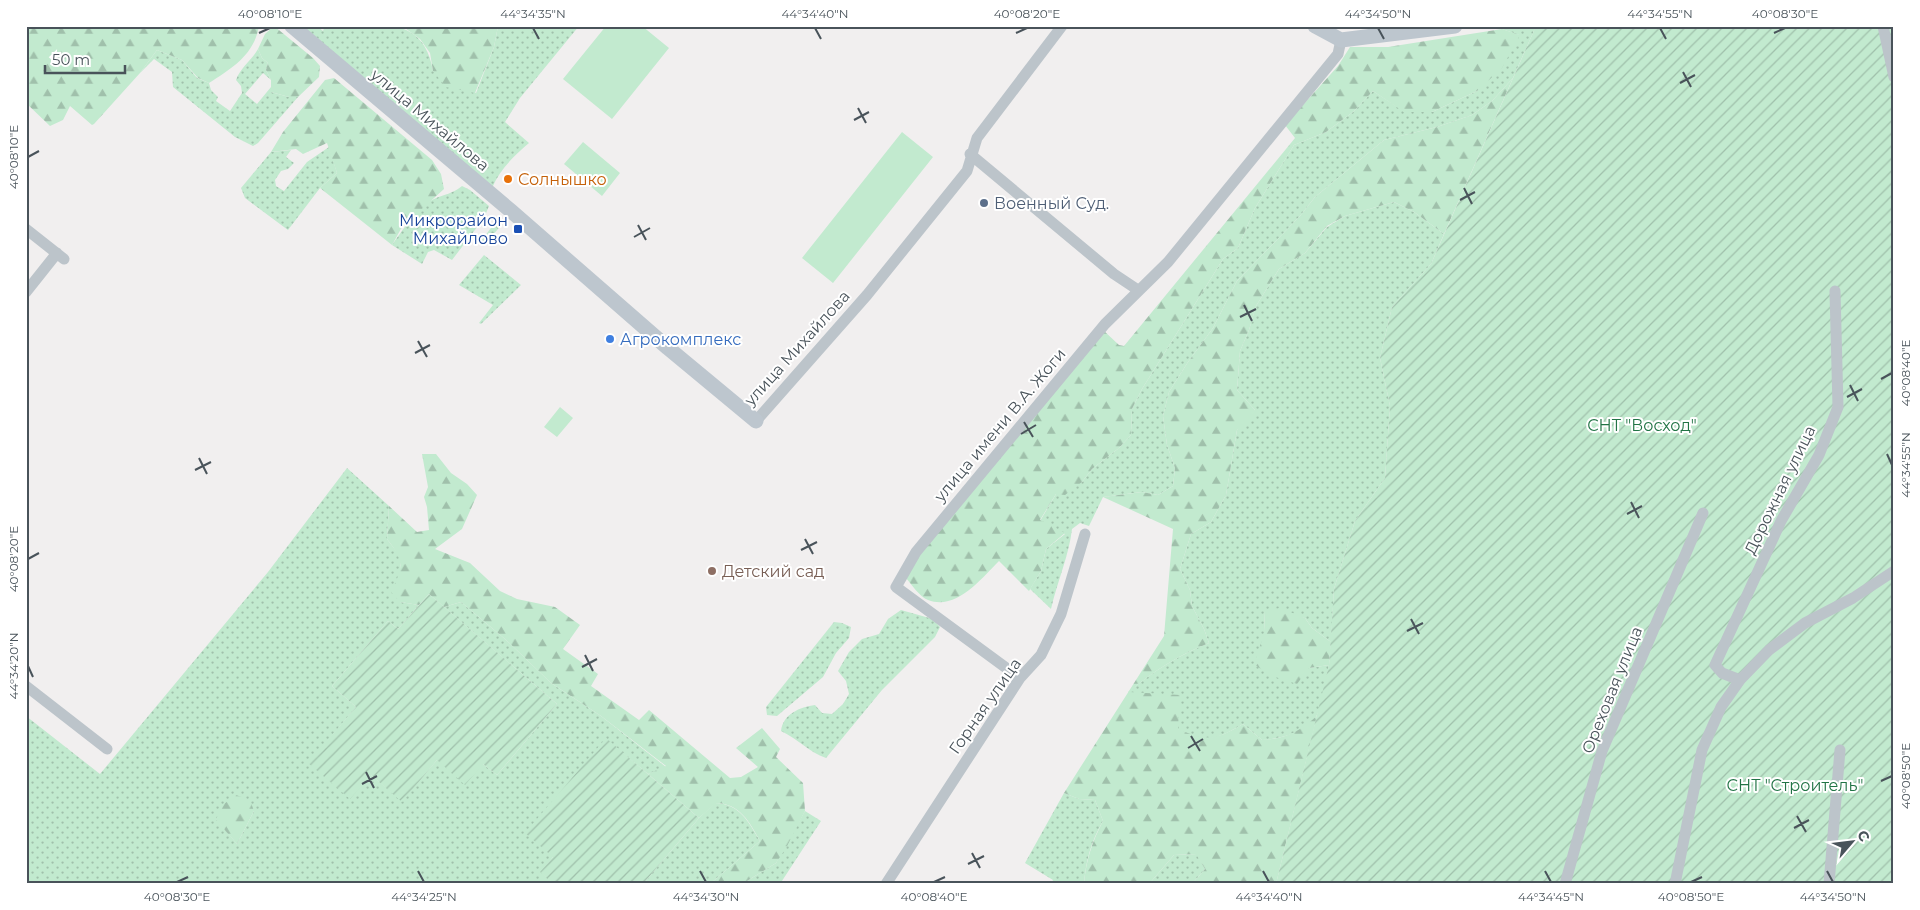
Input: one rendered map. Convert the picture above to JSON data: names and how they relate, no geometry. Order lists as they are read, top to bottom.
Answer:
{
  "streets": {
    "street": [
      "улица Михайлова",
      "улица имени В.А. Жоги",
      "Дорожная улица",
      "Ореховая улица",
      "Горная улица"
    ]
  },
  "crossings": [
    ["улица имени В.А. Жоги", "Горная улица"]
  ],
  "parks": ["СНТ \"Восход\"", "СНТ \"Строитель\""],
  "places": {
    "other": [
      "Солнышко",
      "Военный Суд.",
      "Агрокомплекс",
      "Детский сад"
    ],
    "transit": ["Микрорайон Михайлово"]
  },
  "scale_bar": "50 m",
  "north": "top right",
  "coordinates": [
    "40°08'10\"E",
    "44°34'35\"N",
    "44°34'40\"N",
    "40°08'20\"E",
    "44°34'50\"N",
    "44°34'55\"N",
    "40°08'30\"E",
    "40°08'40\"E",
    "44°34'20\"N",
    "40°08'50\"E",
    "44°34'25\"N",
    "44°34'30\"N",
    "44°34'45\"N"
  ]
}
